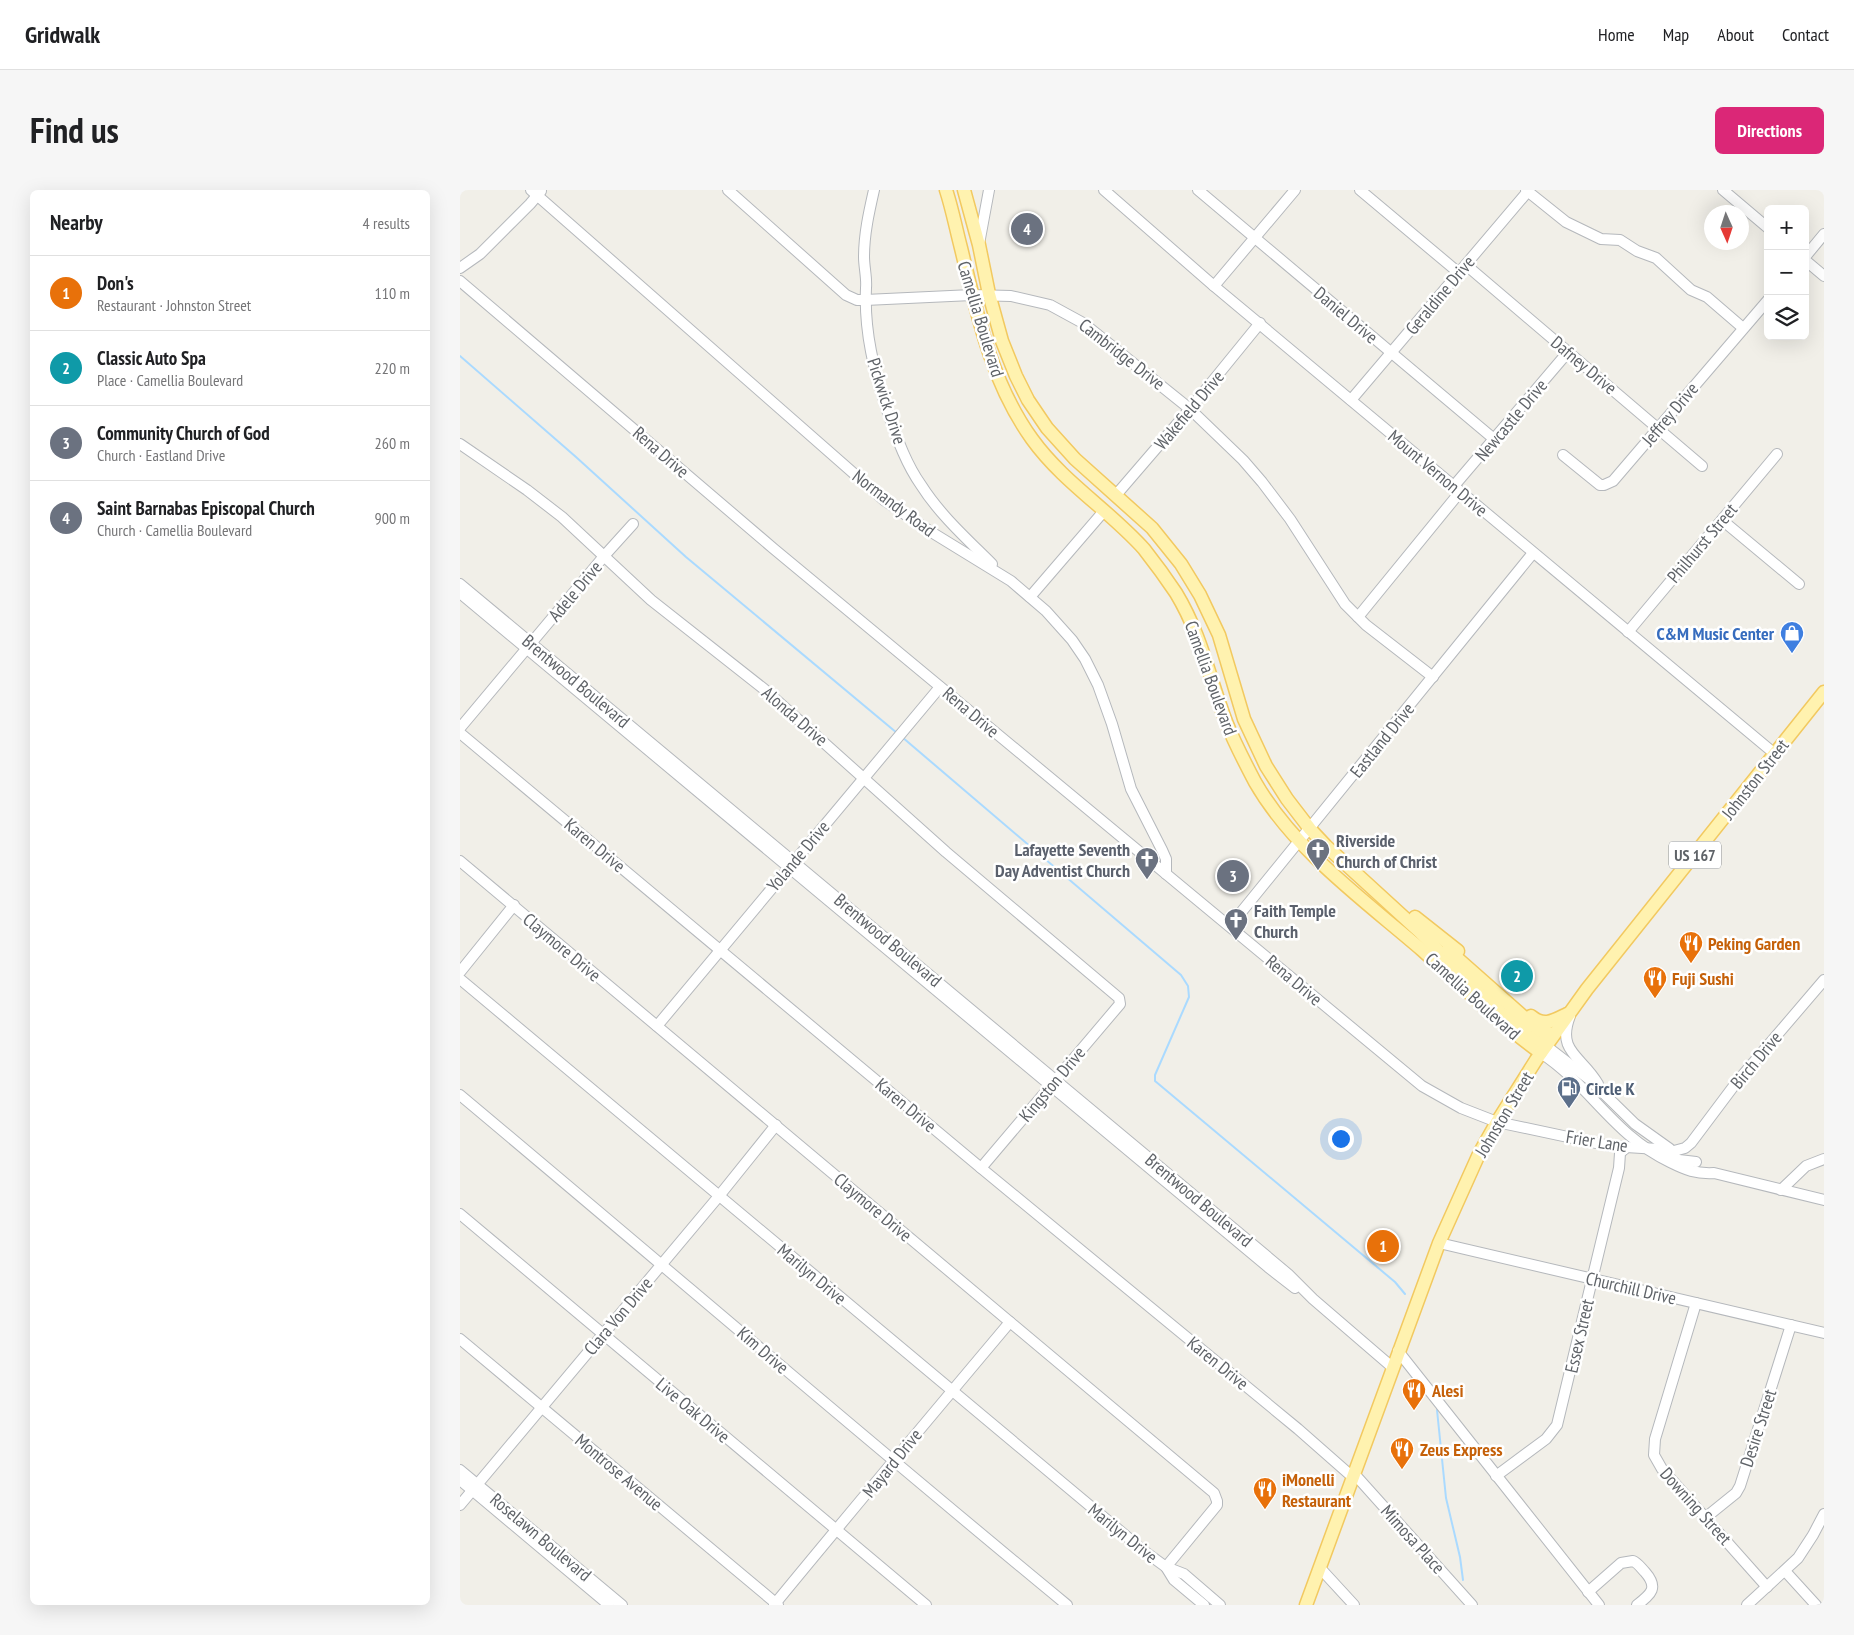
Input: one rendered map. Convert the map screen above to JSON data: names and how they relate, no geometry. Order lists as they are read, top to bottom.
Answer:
{
  "streets": {
    "main road": ["Camellia Boulevard", "Johnston Street", "US 167"],
    "street": [
      "Geraldine Drive",
      "Daniel Drive",
      "Cambridge Drive",
      "Dafney Drive",
      "Pickwick Drive",
      "Wakefield Drive",
      "Jeffrey Drive",
      "Newcastle Drive",
      "Rena Drive",
      "Mount Vernon Drive",
      "Normandy Road",
      "Philhurst Street",
      "Adele Drive",
      "Brentwood Boulevard",
      "Alonda Drive",
      "Eastland Drive",
      "Karen Drive",
      "Yolande Drive",
      "Claymore Drive",
      "Birch Drive",
      "Kingston Drive",
      "Frier Lane",
      "Marilyn Drive",
      "Churchill Drive",
      "Clara Von Drive",
      "Essex Street",
      "Kim Drive",
      "Live Oak Drive",
      "Desire Street",
      "Mayard Drive",
      "Montrose Avenue",
      "Downing Street",
      "Roselawn Boulevard",
      "Mimosa Place"
    ]
  },
  "crossings": [
    ["Geraldine Drive", "Daniel Drive"],
    ["Geraldine Drive", "Dafney Drive"],
    ["Geraldine Drive", "Mount Vernon Drive"],
    ["Daniel Drive", "Newcastle Drive"],
    ["Camellia Boulevard", "Cambridge Drive"],
    ["Camellia Boulevard", "Wakefield Drive"],
    ["Camellia Boulevard", "Eastland Drive"],
    ["Camellia Boulevard", "Johnston Street"],
    ["Cambridge Drive", "Pickwick Drive"],
    ["Cambridge Drive", "Wakefield Drive"],
    ["Cambridge Drive", "Newcastle Drive"],
    ["Cambridge Drive", "Eastland Drive"],
    ["Dafney Drive", "Jeffrey Drive"],
    ["Dafney Drive", "Newcastle Drive"],
    ["Pickwick Drive", "Normandy Road"],
    ["Wakefield Drive", "Mount Vernon Drive"],
    ["Newcastle Drive", "Mount Vernon Drive"],
    ["Rena Drive", "Normandy Road"],
    ["Rena Drive", "Eastland Drive"],
    ["Rena Drive", "Johnston Street"],
    ["Rena Drive", "Yolande Drive"],
    ["Rena Drive", "Frier Lane"],
    ["Mount Vernon Drive", "Philhurst Street"],
    ["Mount Vernon Drive", "Eastland Drive"],
    ["Mount Vernon Drive", "Johnston Street"],
    ["Adele Drive", "Brentwood Boulevard"],
    ["Adele Drive", "Alonda Drive"],
    ["Brentwood Boulevard", "Johnston Street"],
    ["Brentwood Boulevard", "Yolande Drive"],
    ["Brentwood Boulevard", "Kingston Drive"],
    ["Alonda Drive", "Yolande Drive"],
    ["Alonda Drive", "Kingston Drive"],
    ["Johnston Street", "Karen Drive"],
    ["Johnston Street", "Frier Lane"],
    ["Johnston Street", "Churchill Drive"],
    ["Johnston Street", "Mimosa Place"],
    ["Karen Drive", "Yolande Drive"],
    ["Karen Drive", "Kingston Drive"],
    ["Karen Drive", "Mimosa Place"],
    ["Yolande Drive", "Claymore Drive"],
    ["Claymore Drive", "Marilyn Drive"],
    ["Claymore Drive", "Clara Von Drive"],
    ["Claymore Drive", "Mayard Drive"],
    ["Frier Lane", "Essex Street"],
    ["Marilyn Drive", "Clara Von Drive"],
    ["Marilyn Drive", "Mayard Drive"],
    ["Churchill Drive", "Essex Street"],
    ["Churchill Drive", "Desire Street"],
    ["Churchill Drive", "Downing Street"],
    ["Clara Von Drive", "Kim Drive"],
    ["Clara Von Drive", "Live Oak Drive"],
    ["Clara Von Drive", "Montrose Avenue"],
    ["Clara Von Drive", "Roselawn Boulevard"],
    ["Kim Drive", "Mayard Drive"],
    ["Live Oak Drive", "Mayard Drive"],
    ["Desire Street", "Downing Street"],
    ["Mayard Drive", "Montrose Avenue"]
  ],
  "places": {
    "shop": ["C&M Music Center"],
    "church": ["Riverside Church of Christ", "Lafayette Seventh Day Adventist Church", "Faith Temple Church"],
    "restaurant": [
      "Peking Garden",
      "Fuji Sushi",
      "Alesi",
      "Zeus Express",
      "iMonelli Restaurant"
    ],
    "fuel station": ["Circle K"]
  },
  "north": "bottom",
  "page": {
    "header": "Gridwalk",
    "nav": [
      "Home",
      "Map",
      "About",
      "Contact"
    ],
    "title": "Find us",
    "buttons": "Directions",
    "heading": ["Nearby", "4 results"],
    "map_buttons": ["+", "−"],
    "pins": [
      "4",
      "3",
      "2",
      "1"
    ],
    "list": [
      {
        "mark": "1",
        "name": "Don's",
        "note": "Restaurant · Johnston Street",
        "value": "110 m"
      },
      {
        "mark": "2",
        "name": "Classic Auto Spa",
        "note": "Place · Camellia Boulevard",
        "value": "220 m"
      },
      {
        "mark": "3",
        "name": "Community Church of God",
        "note": "Church · Eastland Drive",
        "value": "260 m"
      },
      {
        "mark": "4",
        "name": "Saint Barnabas Episcopal Church",
        "note": "Church · Camellia Boulevard",
        "value": "900 m"
      }
    ]
  }
}
